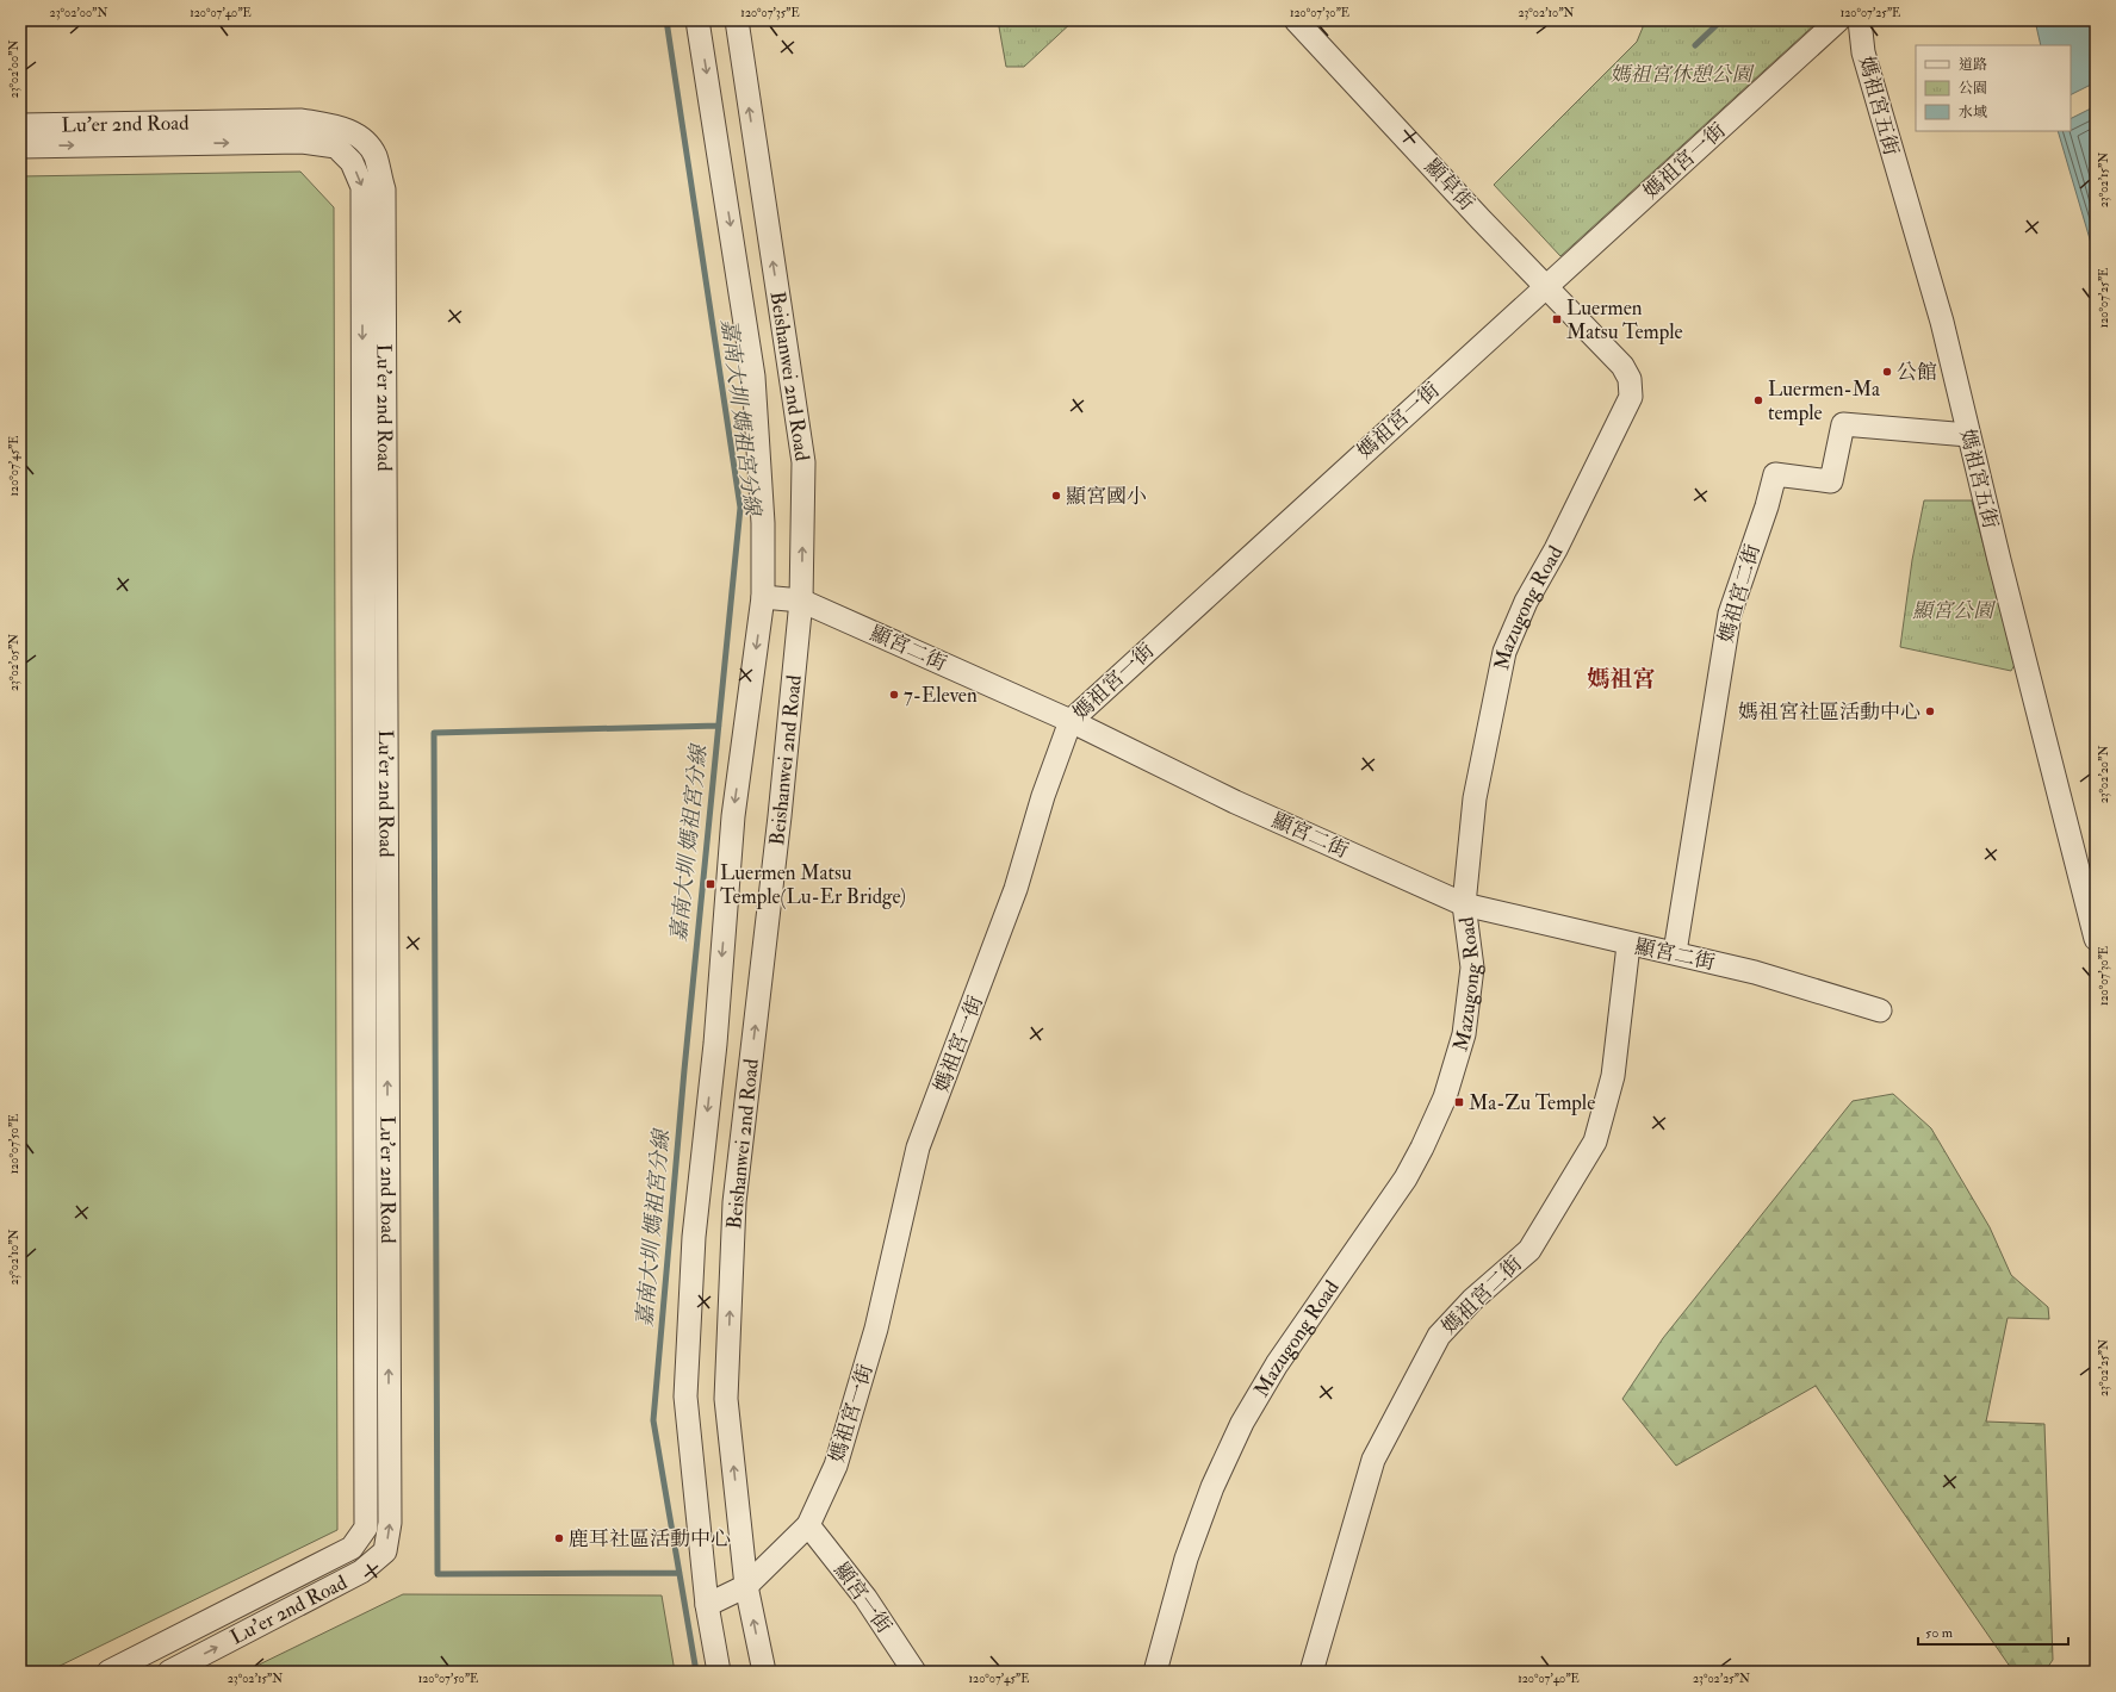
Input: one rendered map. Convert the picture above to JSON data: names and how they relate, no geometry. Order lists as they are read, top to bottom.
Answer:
{
  "streets": {
    "street": [
      "媽祖宮五街",
      "Lu'er 2nd Road",
      "媽祖宮一街",
      "顯草街",
      "Beishanwei 2nd Road",
      "媽祖宮二街",
      "Mazugong Road",
      "顯宮二街",
      "顯宮一街"
    ]
  },
  "crossings": [
    ["媽祖宮五街", "媽祖宮二街"],
    ["媽祖宮一街", "顯草街"],
    ["媽祖宮一街", "Beishanwei 2nd Road"],
    ["媽祖宮一街", "Mazugong Road"],
    ["媽祖宮一街", "顯宮二街"],
    ["媽祖宮一街", "顯宮一街"],
    ["顯草街", "Mazugong Road"],
    ["Beishanwei 2nd Road", "顯宮二街"],
    ["媽祖宮二街", "顯宮二街"],
    ["Mazugong Road", "顯宮二街"]
  ],
  "districts": ["媽祖宮"],
  "water": ["嘉南大圳 媽祖宮分線"],
  "parks": ["媽祖宮休憩公園", "顯宮公園"],
  "places": {
    "transit": ["Luermen Matsu Temple", "Luermen Matsu Temple(Lu-Er Bridge)", "Ma-Zu Temple"],
    "other": [
      "公館",
      "Luermen-Ma temple",
      "顯宮國小",
      "7-Eleven",
      "媽祖宮社區活動中心",
      "鹿耳社區活動中心"
    ]
  },
  "legend": ["道路", "公園", "水域"],
  "scale_bar": "50 m",
  "coordinates": [
    "23°02'00\"N",
    "120°07'40\"E",
    "120°07'35\"E",
    "120°07'30\"E",
    "23°02'10\"N",
    "120°07'25\"E",
    "23°02'15\"N",
    "120°07'45\"E",
    "23°02'05\"N",
    "23°02'20\"N",
    "120°07'50\"E",
    "23°02'25\"N"
  ]
}
